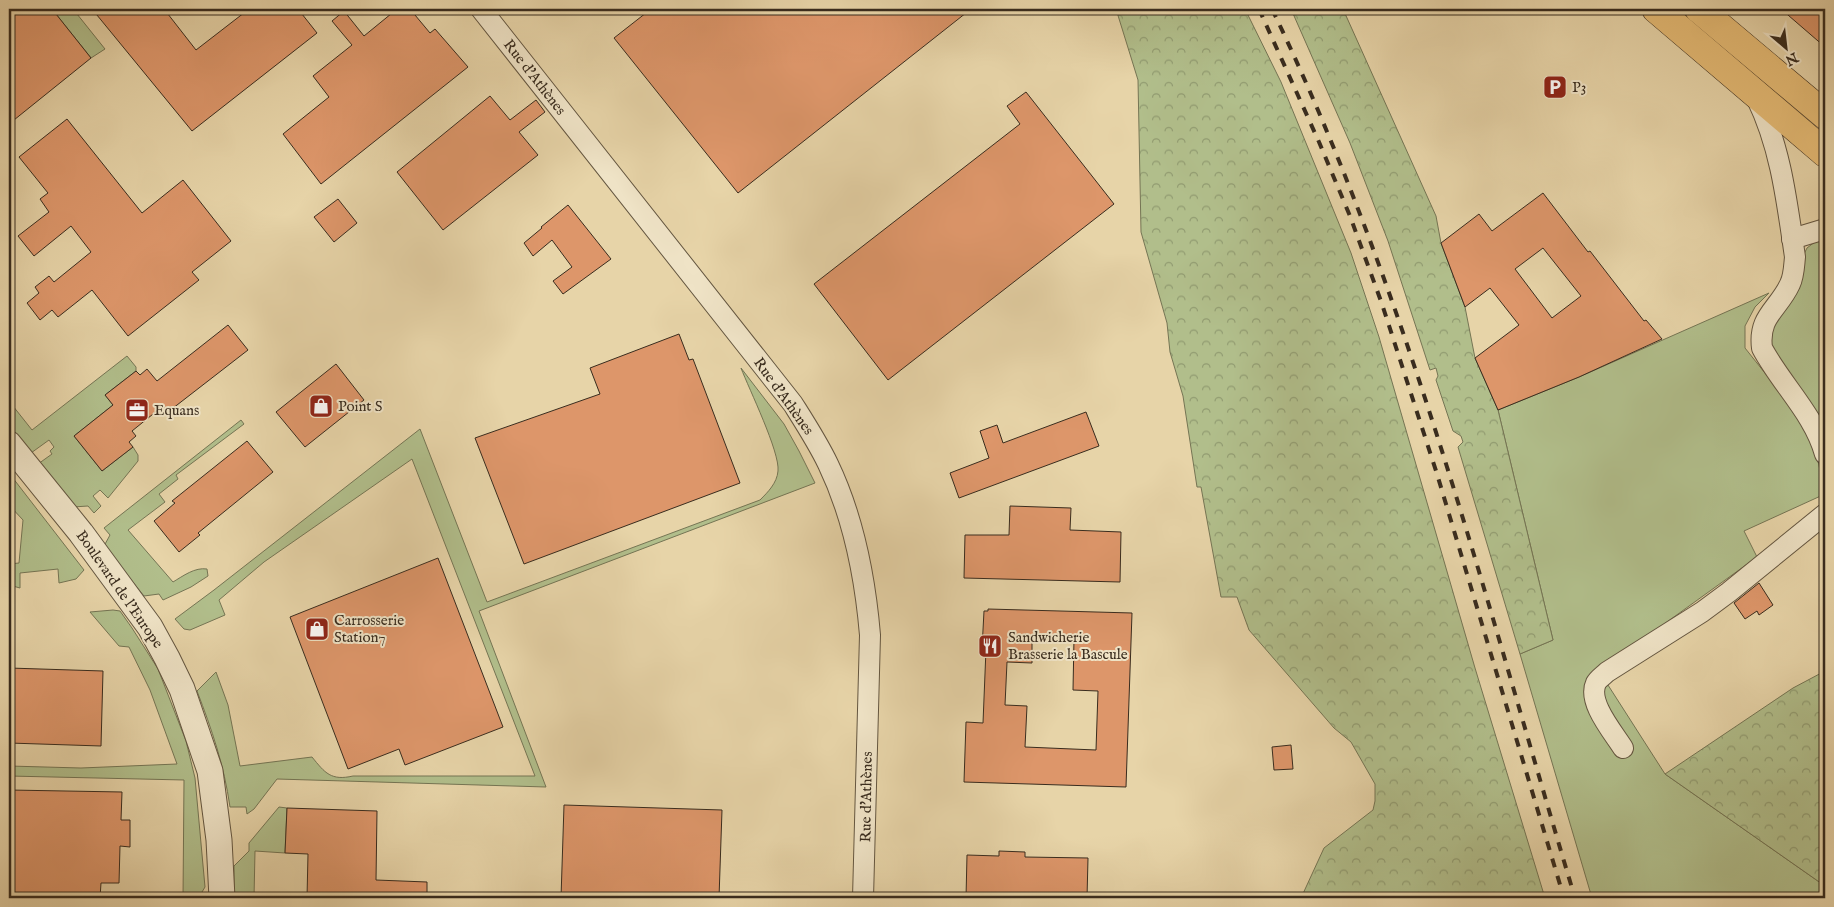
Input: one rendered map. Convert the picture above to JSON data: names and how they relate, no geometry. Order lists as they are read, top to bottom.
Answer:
{
  "streets": {
    "street": ["Rue d'Athènes", "Boulevard de l'Europe"]
  },
  "places": {
    "parking": ["P3"],
    "shop": ["Point S", "Carrosserie Station7"],
    "office": ["Equans"],
    "restaurant": ["Sandwicherie Brasserie la Bascule"]
  },
  "north": "bottom right"
}
